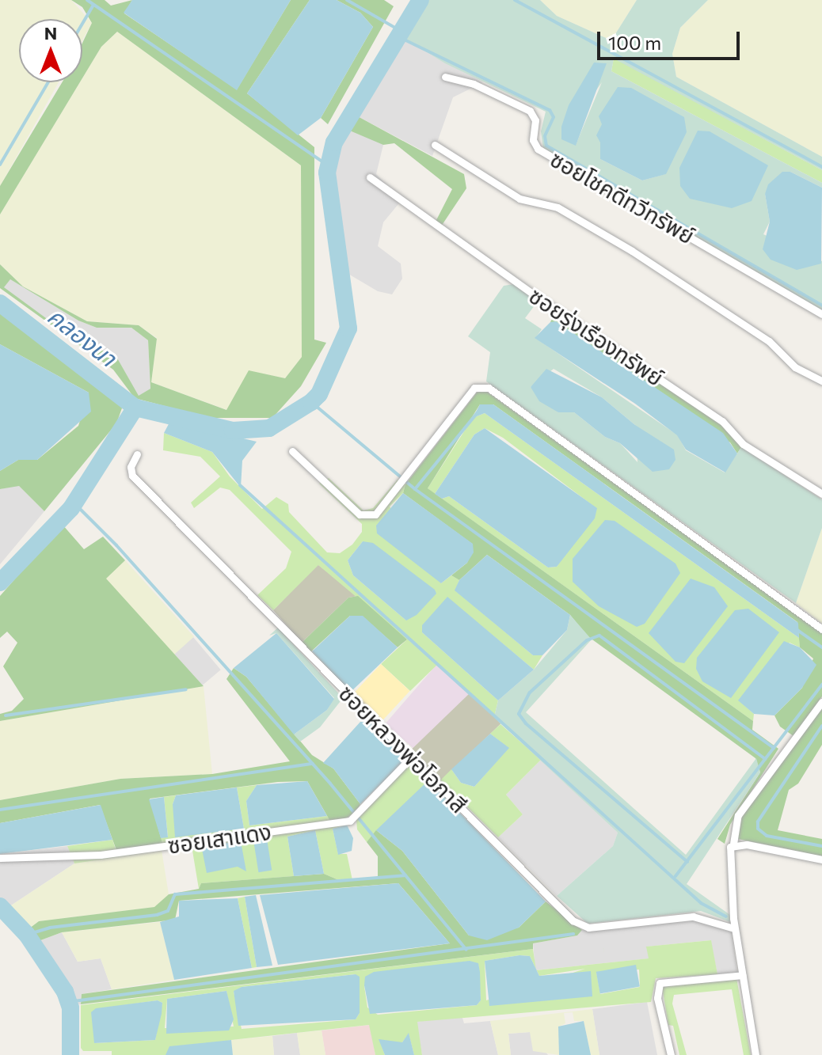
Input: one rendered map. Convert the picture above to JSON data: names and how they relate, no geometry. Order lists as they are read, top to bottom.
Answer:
{
  "streets": {
    "street": [
      "ซอยโชคดีทวีทรัพย์",
      "ซอยรุ่งเรืองทรัพย์",
      "ซอยหลวงพ่อโอภาสี",
      "ซอยเสาแดง"
    ]
  },
  "crossings": [
    ["ซอยหลวงพ่อโอภาสี", "ซอยเสาแดง"]
  ],
  "water": ["คลองนา"],
  "scale_bar": "100 m",
  "north": "top"
}
